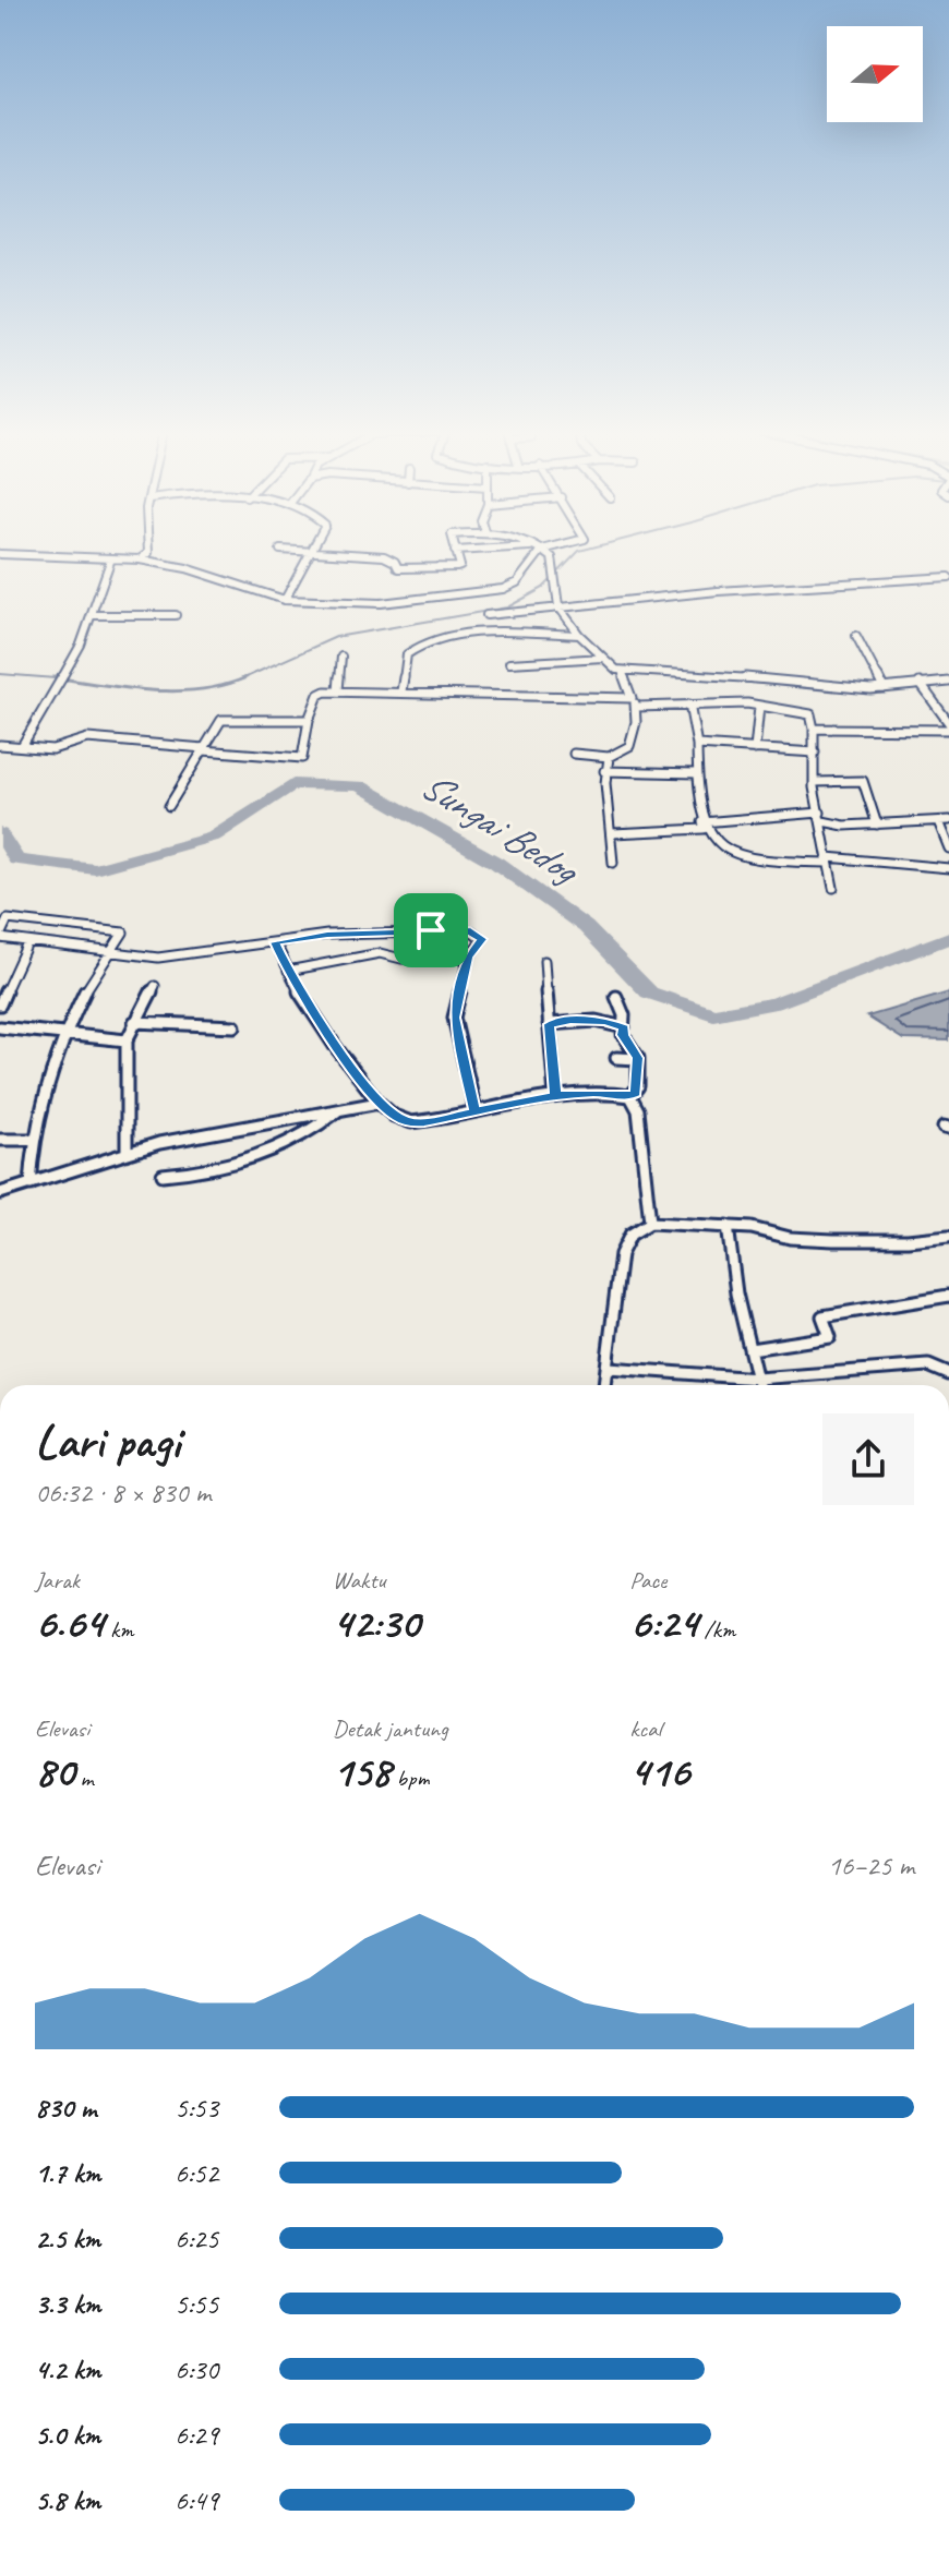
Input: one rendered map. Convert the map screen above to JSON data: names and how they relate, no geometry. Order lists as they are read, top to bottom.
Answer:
{
  "water": ["Sungai Bedog"],
  "north": "right",
  "page": {
    "heading": ["Lari pagi", "06:32 · 8 × 830 m"],
    "stats": [
      ["Jarak", "6.64 km"],
      ["Waktu", "42:30"],
      ["Pace", "6:24 /km"],
      ["Elevasi", "80 m"],
      ["Detak jantung", "158 bpm"],
      ["kcal", "416"]
    ],
    "chart": ["Elevasi", "16–25 m"],
    "list": [
      {
        "name": "830 m",
        "note": "5:53"
      },
      {
        "name": "1.7 km",
        "note": "6:52"
      },
      {
        "name": "2.5 km",
        "note": "6:25"
      },
      {
        "name": "3.3 km",
        "note": "5:55"
      },
      {
        "name": "4.2 km",
        "note": "6:30"
      },
      {
        "name": "5.0 km",
        "note": "6:29"
      },
      {
        "name": "5.8 km",
        "note": "6:49"
      }
    ]
  }
}
